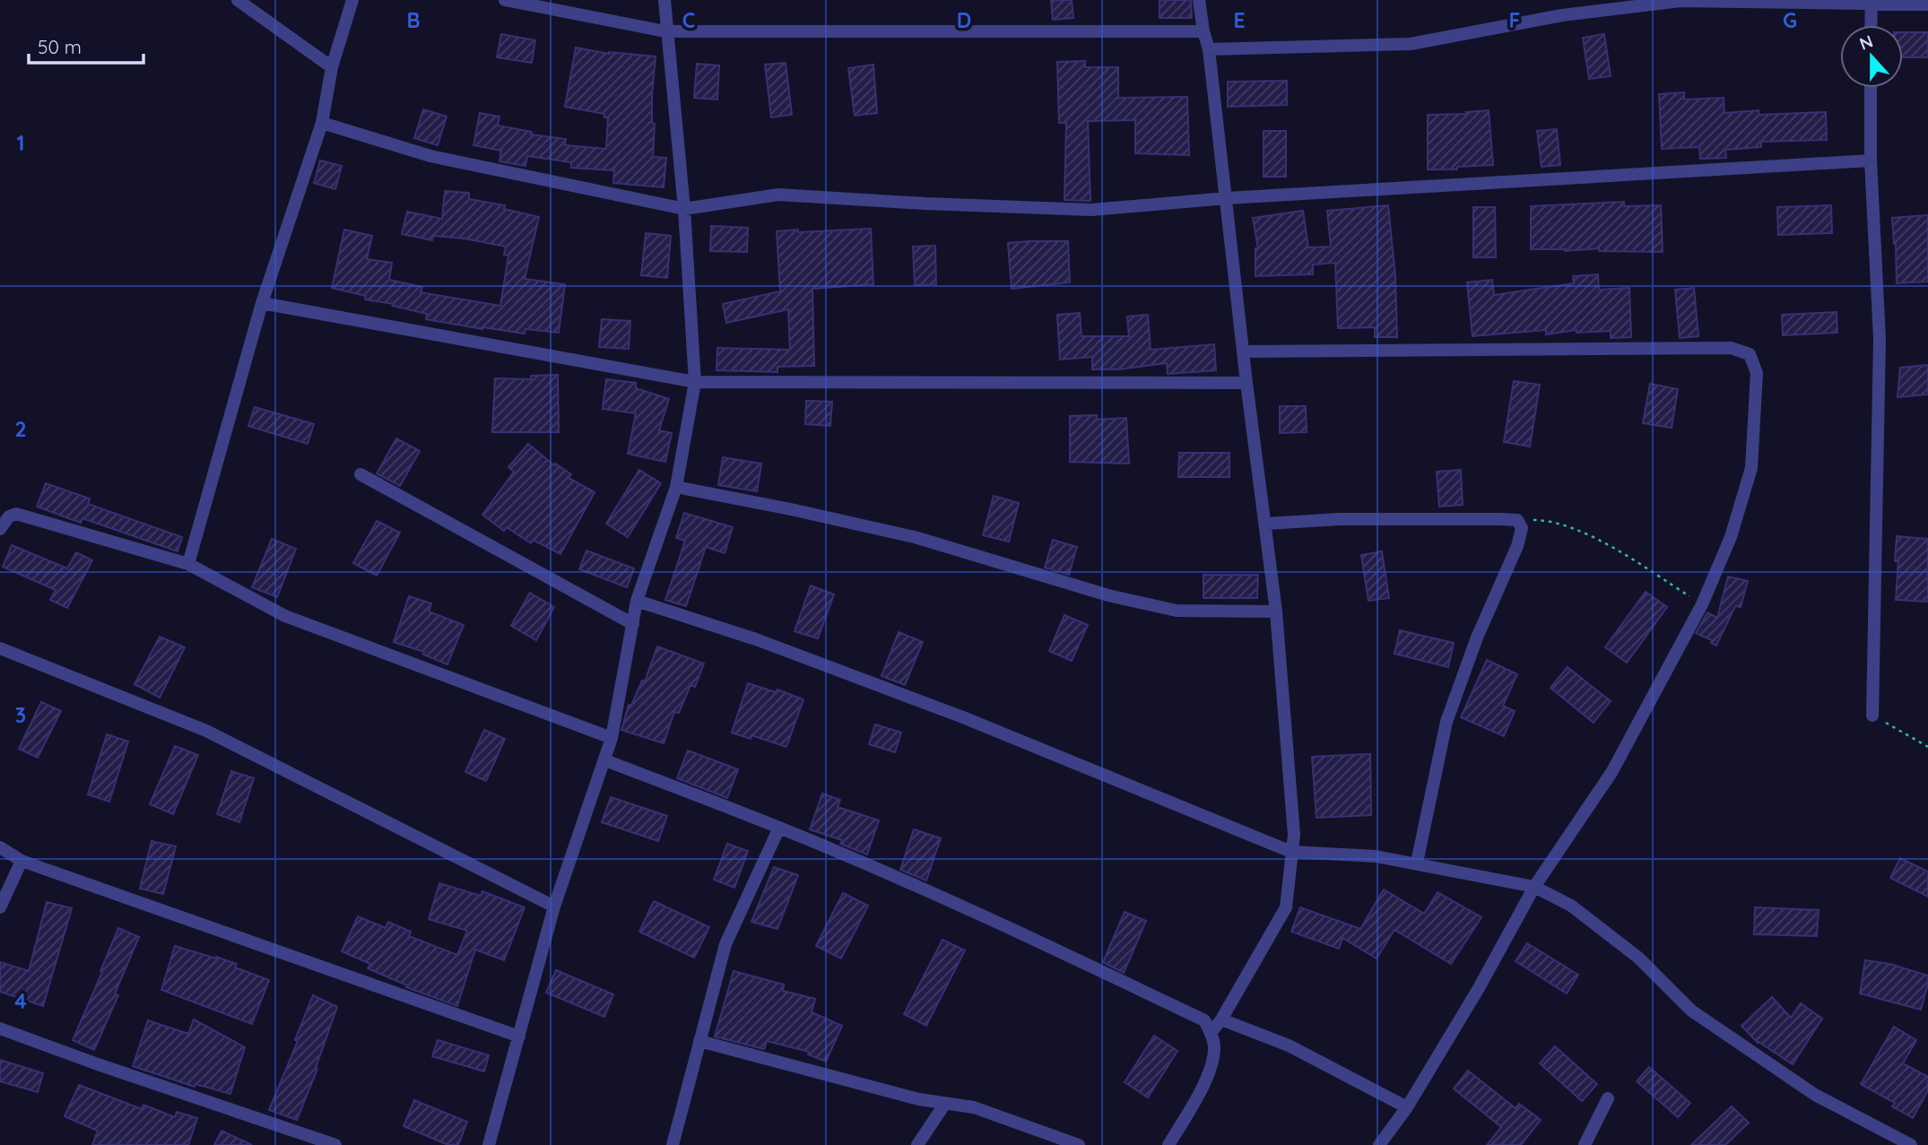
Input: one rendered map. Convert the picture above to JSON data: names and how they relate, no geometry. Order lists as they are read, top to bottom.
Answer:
{
  "scale_bar": "50 m",
  "north": "top",
  "grid": {
    "columns": [
      "B",
      "C",
      "D",
      "E",
      "F",
      "G"
    ],
    "rows": [
      "1",
      "2",
      "3",
      "4"
    ]
  }
}
